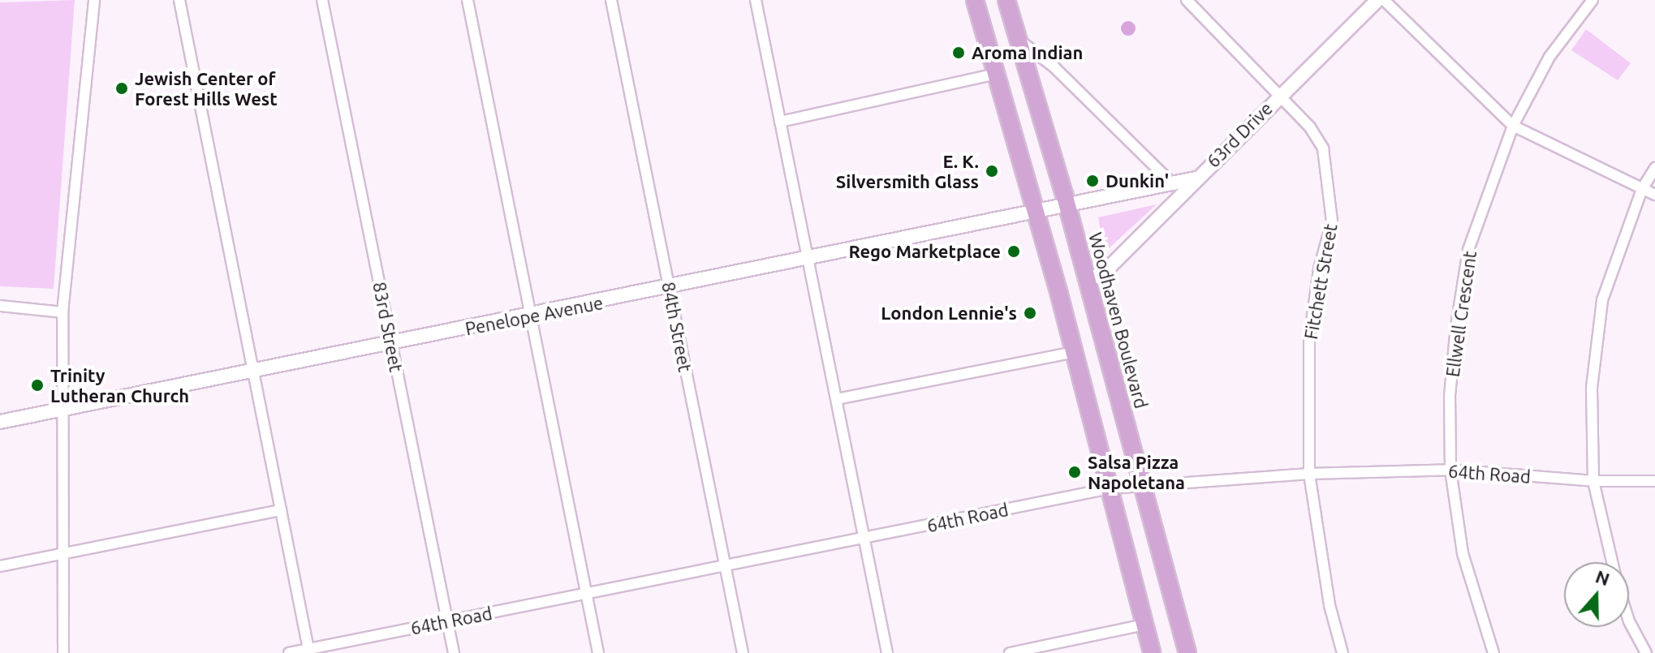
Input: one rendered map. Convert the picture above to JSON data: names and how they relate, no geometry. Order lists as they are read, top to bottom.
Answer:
{
  "streets": {
    "main road": ["Woodhaven Boulevard"],
    "street": [
      "63rd Drive",
      "Fitchett Street",
      "Ellwell Crescent",
      "Penelope Avenue",
      "83rd Street",
      "84th Street",
      "64th Road"
    ]
  },
  "crossings": [
    ["63rd Drive", "Fitchett Street"],
    ["63rd Drive", "Penelope Avenue"],
    ["63rd Drive", "Woodhaven Boulevard"],
    ["Fitchett Street", "64th Road"],
    ["Ellwell Crescent", "64th Road"],
    ["Penelope Avenue", "Woodhaven Boulevard"],
    ["Penelope Avenue", "83rd Street"],
    ["Penelope Avenue", "84th Street"],
    ["Woodhaven Boulevard", "64th Road"],
    ["83rd Street", "64th Road"],
    ["84th Street", "64th Road"]
  ],
  "places": [
    "Aroma Indian",
    "Jewish Center of Forest Hills West",
    "E. K. Silversmith Glass",
    "Dunkin'",
    "Rego Marketplace",
    "London Lennie's",
    "Trinity Lutheran Church",
    "Salsa Pizza Napoletana"
  ],
  "north": "top"
}
